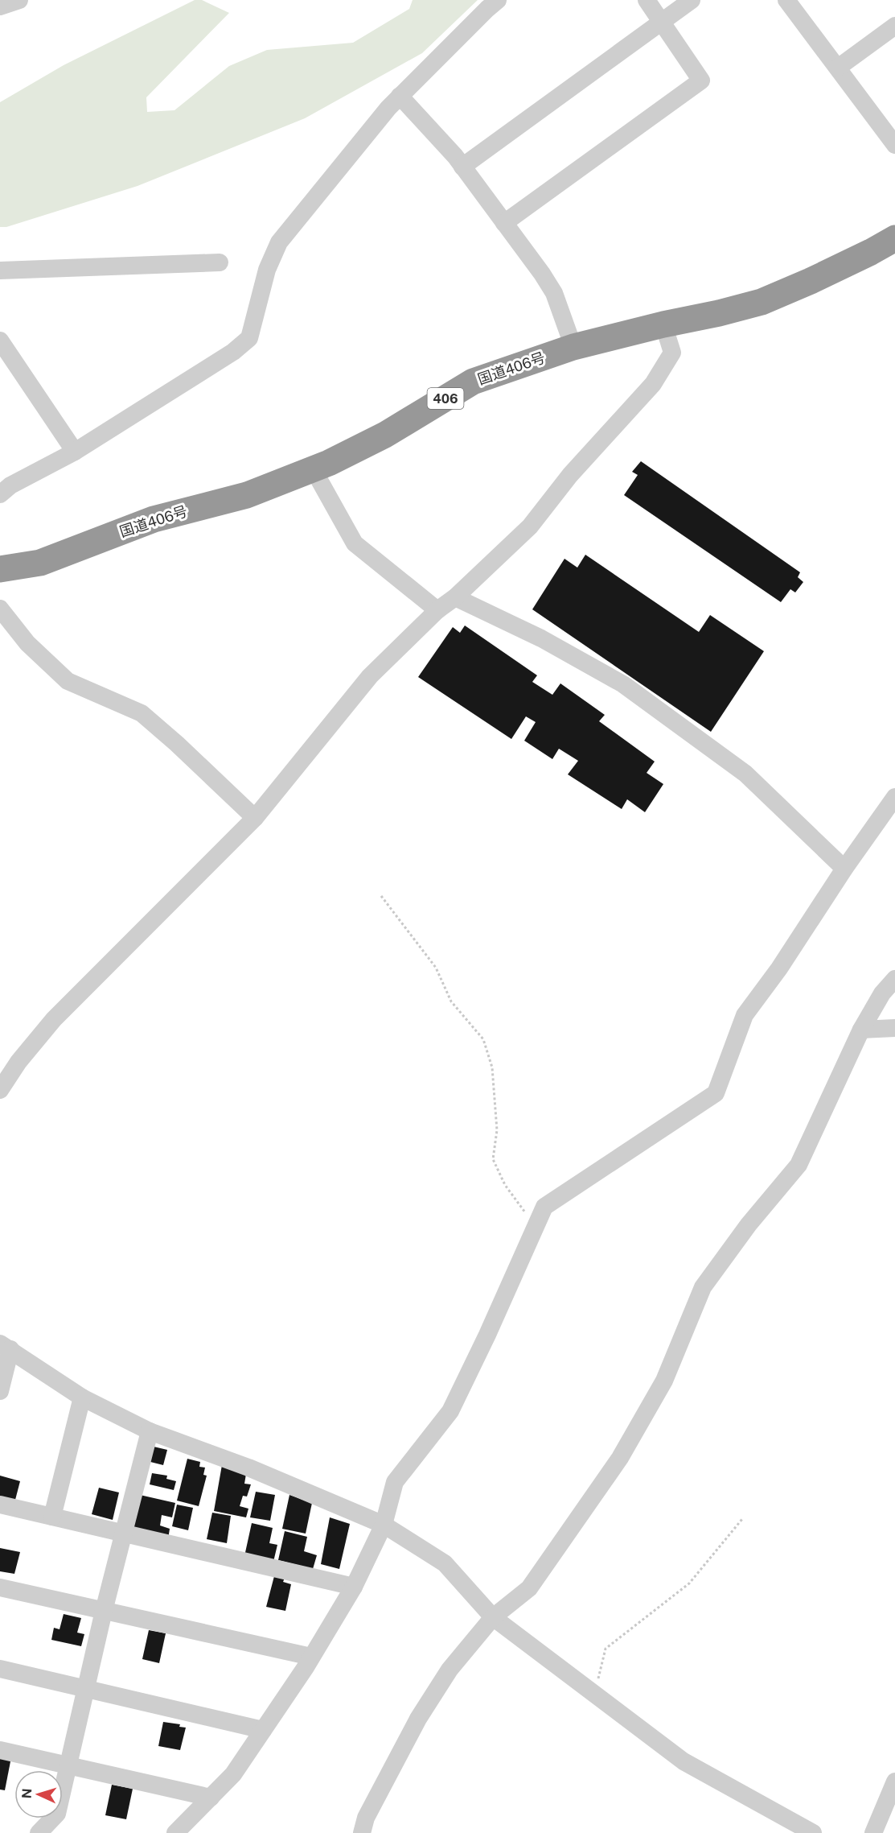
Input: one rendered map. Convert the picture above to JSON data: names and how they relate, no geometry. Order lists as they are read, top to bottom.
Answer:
{
  "streets": {
    "highway": ["国道406号", "406"]
  },
  "north": "left"
}
